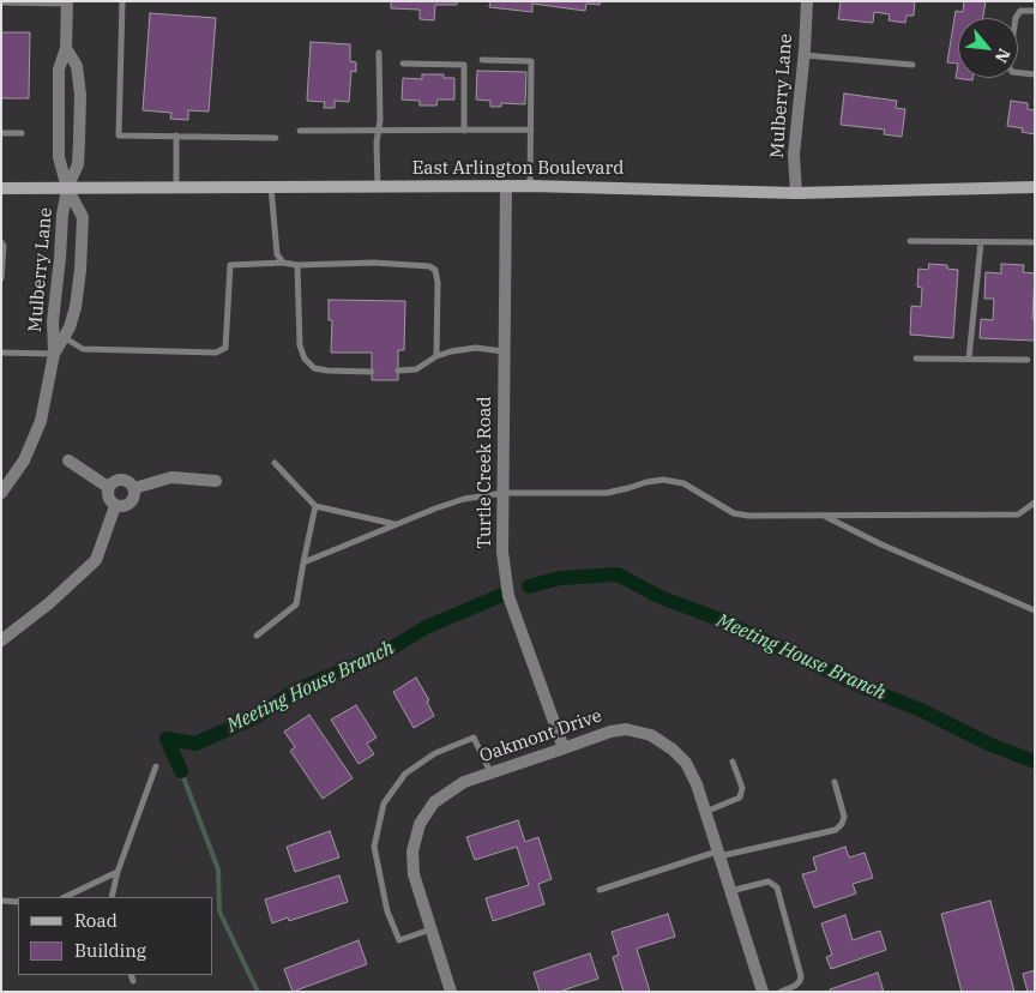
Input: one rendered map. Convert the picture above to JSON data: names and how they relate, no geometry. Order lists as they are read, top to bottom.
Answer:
{
  "streets": {
    "main road": ["East Arlington Boulevard"],
    "street": ["Mulberry Lane", "Turtle Creek Road", "Oakmont Drive"]
  },
  "crossings": [
    ["Mulberry Lane", "East Arlington Boulevard"],
    ["East Arlington Boulevard", "Turtle Creek Road"],
    ["Turtle Creek Road", "Oakmont Drive"]
  ],
  "water": ["Meeting House Branch"],
  "legend": ["Road", "Building"],
  "north": "bottom right"
}
